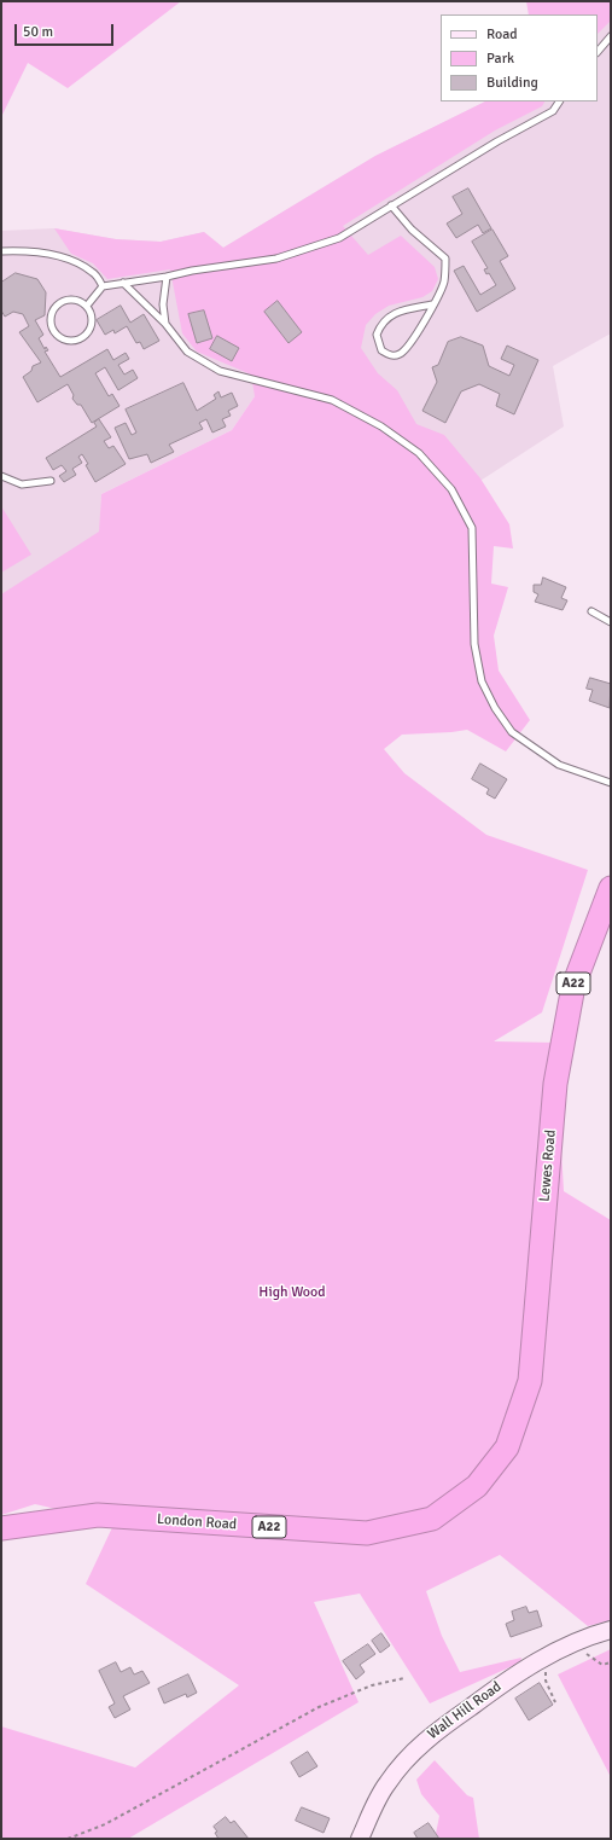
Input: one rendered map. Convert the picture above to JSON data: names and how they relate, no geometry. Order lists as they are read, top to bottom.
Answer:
{
  "streets": {
    "highway": ["A22", "Lewes Road", "London Road"],
    "street": ["Wall Hill Road"]
  },
  "crossings": [
    ["Lewes Road", "London Road"]
  ],
  "parks": ["High Wood"],
  "legend": ["Road", "Park", "Building"],
  "scale_bar": "50 m"
}
